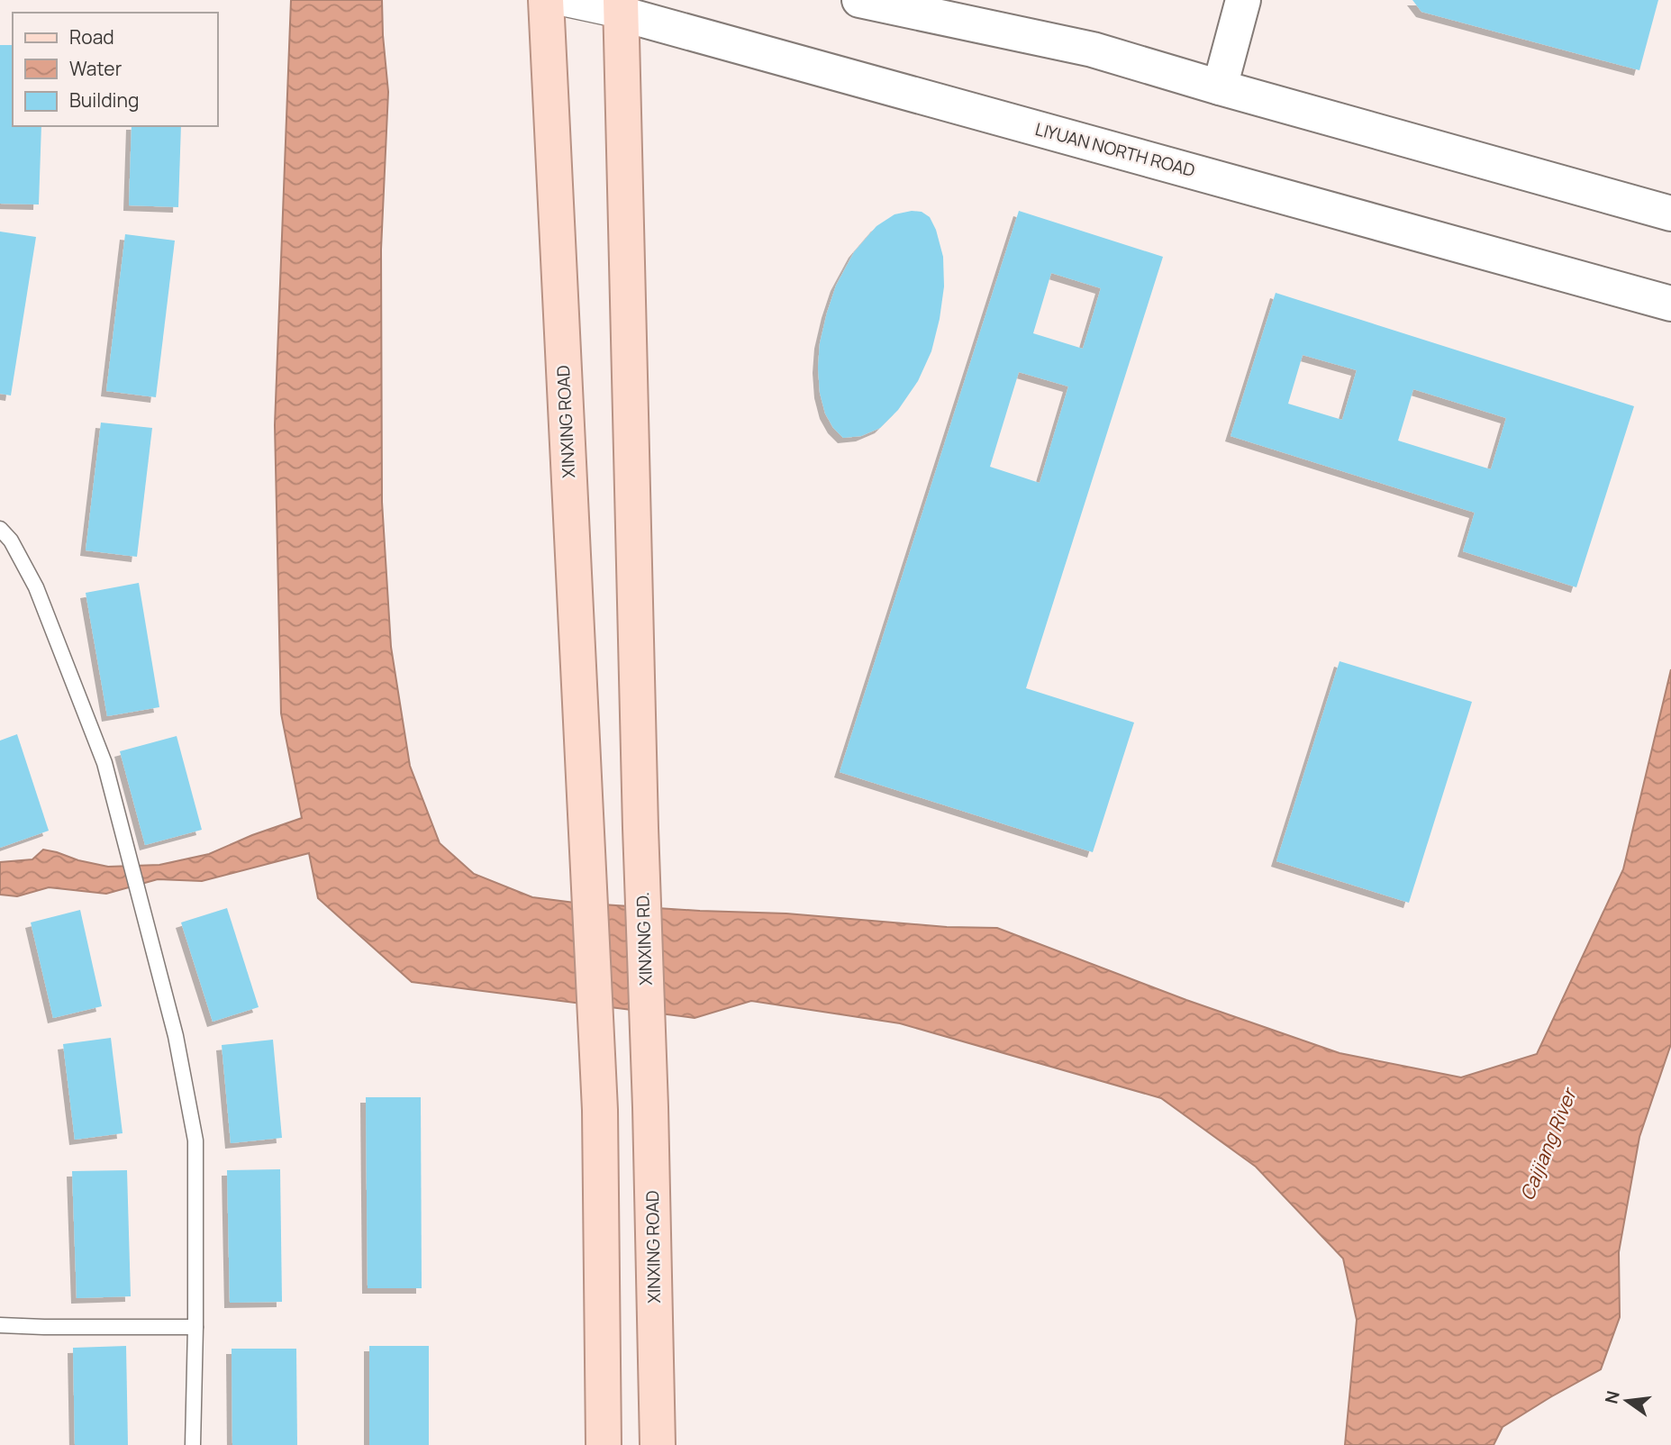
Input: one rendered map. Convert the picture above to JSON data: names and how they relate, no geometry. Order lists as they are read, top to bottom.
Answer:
{
  "streets": {
    "main road": ["LIYUAN NORTH ROAD", "XINXING ROAD", "XINXING RD."]
  },
  "crossings": [
    ["LIYUAN NORTH ROAD", "XINXING RD."],
    ["XINXING ROAD", "XINXING RD."]
  ],
  "water": ["Caijiang River"],
  "legend": ["Road", "Water", "Building"],
  "north": "left"
}
